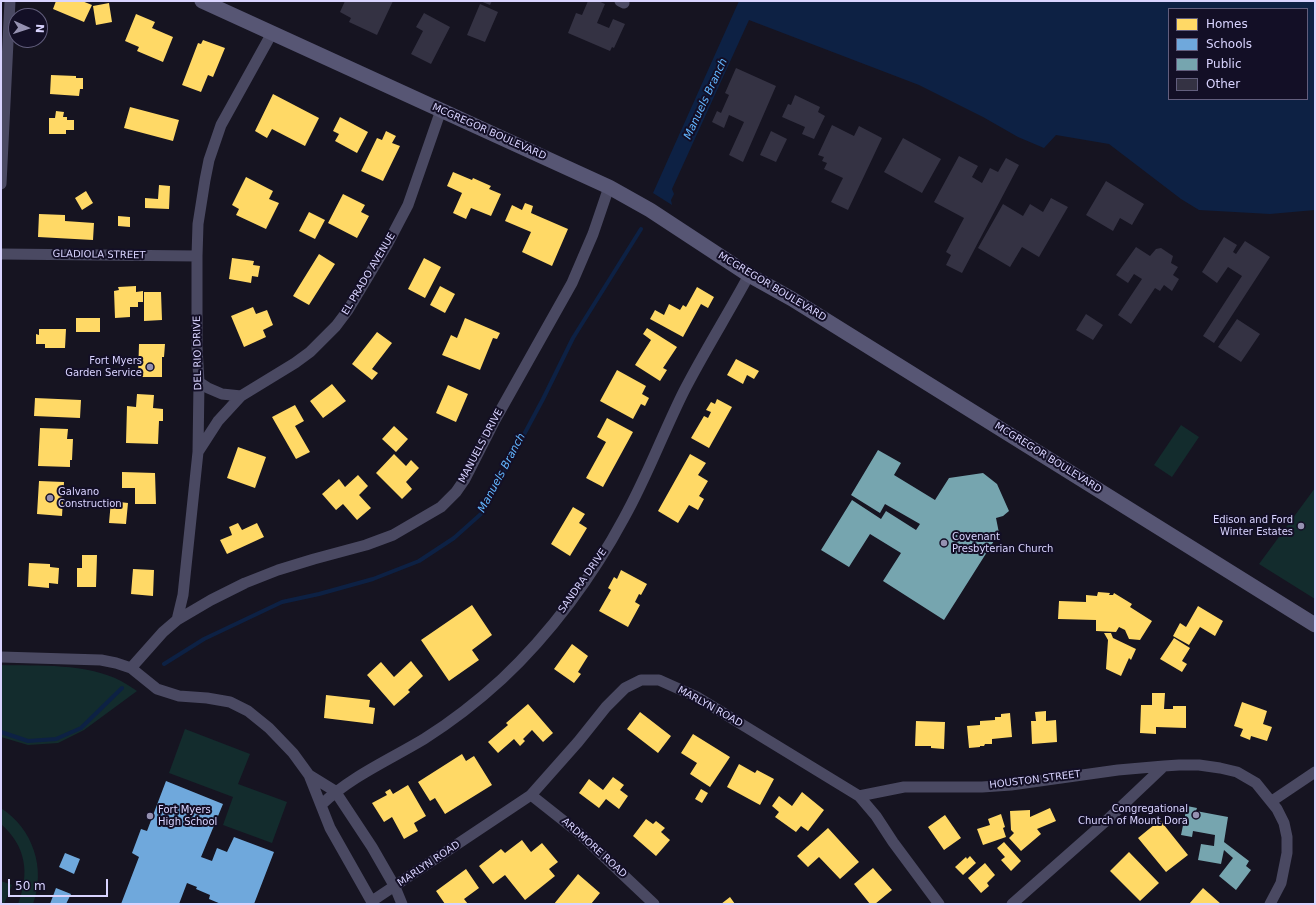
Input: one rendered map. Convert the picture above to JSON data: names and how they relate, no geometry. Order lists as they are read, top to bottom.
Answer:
{
  "streets": {
    "main road": ["MCGREGOR BOULEVARD"],
    "street": [
      "GLADIOLA STREET",
      "EL PRADO AVENUE",
      "DEL RIO DRIVE",
      "MANUELS DRIVE",
      "SANDRA DRIVE",
      "MARLYN ROAD",
      "HOUSTON STREET",
      "ARDMORE ROAD"
    ]
  },
  "crossings": [
    ["MCGREGOR BOULEVARD", "EL PRADO AVENUE"],
    ["MCGREGOR BOULEVARD", "DEL RIO DRIVE"],
    ["MCGREGOR BOULEVARD", "MANUELS DRIVE"],
    ["MCGREGOR BOULEVARD", "SANDRA DRIVE"],
    ["GLADIOLA STREET", "DEL RIO DRIVE"],
    ["EL PRADO AVENUE", "DEL RIO DRIVE"],
    ["DEL RIO DRIVE", "MANUELS DRIVE"],
    ["MARLYN ROAD", "HOUSTON STREET"],
    ["MARLYN ROAD", "ARDMORE ROAD"]
  ],
  "water": ["Manuels Branch"],
  "places": [
    "Fort Myers Garden Service",
    "Galvano Construction",
    "Edison and Ford Winter Estates",
    "Covenant Presbyterian Church",
    "Congregational Church of Mount Dora",
    "Fort Myers High School"
  ],
  "legend": [
    "Homes",
    "Schools",
    "Public",
    "Other"
  ],
  "scale_bar": "50 m",
  "north": "right"
}
